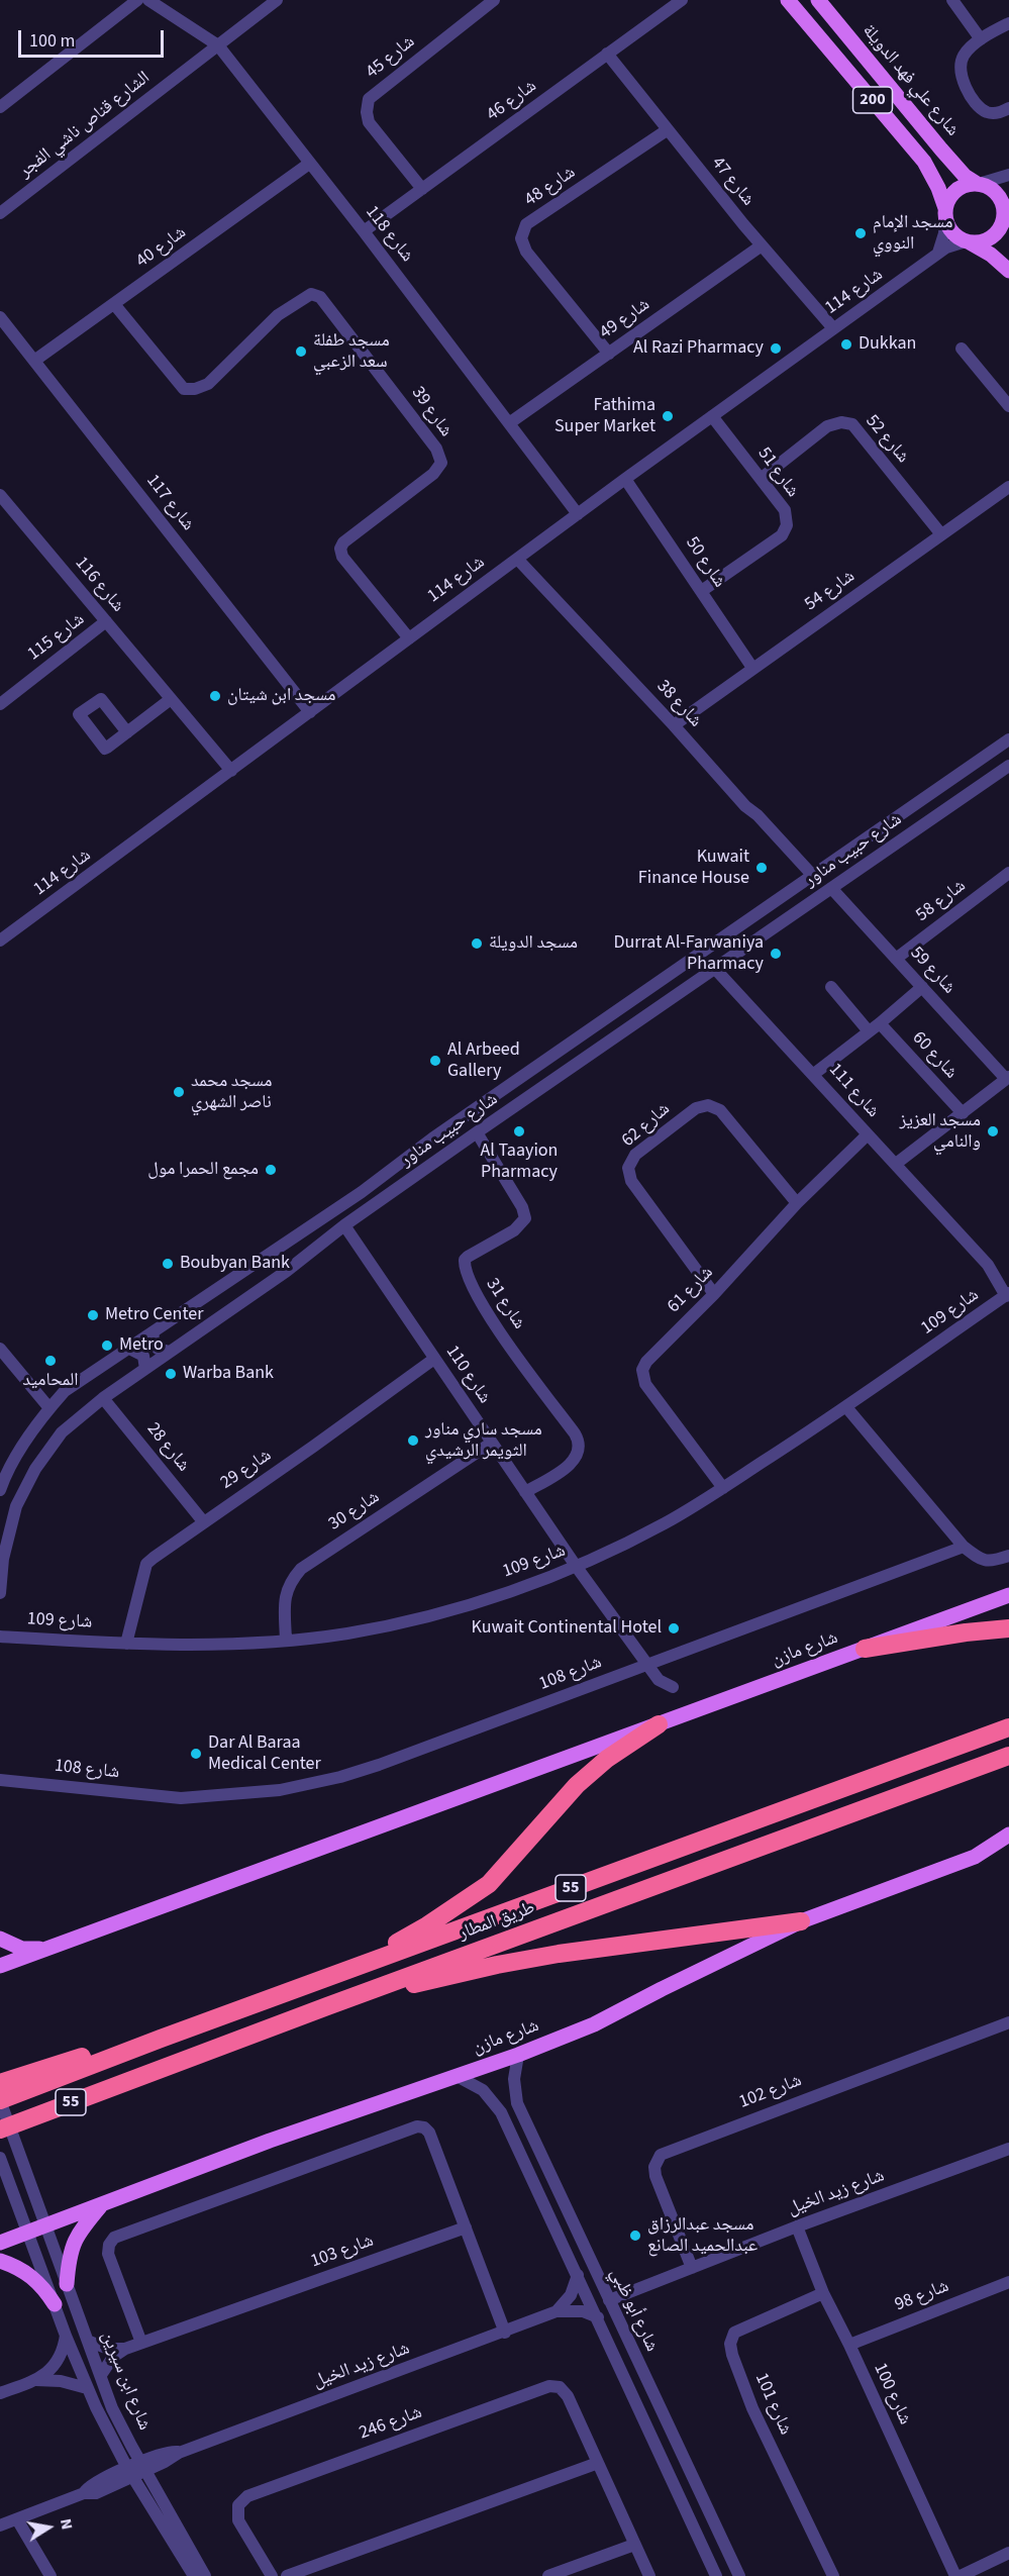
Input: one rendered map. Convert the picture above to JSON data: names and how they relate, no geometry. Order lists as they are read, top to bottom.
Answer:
{
  "streets": {
    "highway": ["55", "طريق المطار"],
    "main road": ["شارع علي فهد الدويلة", "200", "شارع مازن"],
    "street": [
      "شارع 45",
      "شارع 46",
      "الشارع قناص ناشي الفجر",
      "شارع 47",
      "شارع 48",
      "شارع 118",
      "شارع 40",
      "شارع 114",
      "شارع 49",
      "شارع 39",
      "شارع 52",
      "شارع 51",
      "شارع 117",
      "شارع 50",
      "شارع 116",
      "شارع 54",
      "شارع 115",
      "شارع 38",
      "شارع حبيب مناور",
      "شارع 58",
      "شارع 59",
      "شارع 60",
      "شارع 111",
      "شارع 62",
      "شارع 61",
      "شارع 31",
      "شارع 109",
      "شارع 110",
      "شارع 28",
      "شارع 29",
      "شارع 30",
      "شارع 108",
      "شارع 102",
      "شارع زيد الخيل",
      "شارع 103",
      "شارع 98",
      "شارع أبو ظبي",
      "شارع ابن سيرين",
      "شارع 100",
      "شارع 101",
      "شارع 246"
    ]
  },
  "crossings": [
    ["شارع 45", "شارع 46"],
    ["شارع علي فهد الدويلة", "200"],
    ["شارع علي فهد الدويلة", "شارع 114"],
    ["200", "شارع 114"],
    ["شارع 46", "شارع 47"],
    ["شارع 46", "شارع 118"],
    ["الشارع قناص ناشي الفجر", "شارع 118"],
    ["شارع 47", "شارع 48"],
    ["شارع 47", "شارع 114"],
    ["شارع 47", "شارع 49"],
    ["شارع 48", "شارع 49"],
    ["شارع 118", "شارع 40"],
    ["شارع 118", "شارع 114"],
    ["شارع 118", "شارع 49"],
    ["شارع 40", "شارع 39"],
    ["شارع 40", "شارع 117"],
    ["شارع 114", "شارع 39"],
    ["شارع 114", "شارع 51"],
    ["شارع 114", "شارع 117"],
    ["شارع 114", "شارع 50"],
    ["شارع 114", "شارع 116"],
    ["شارع 114", "شارع 38"],
    ["شارع 52", "شارع 51"],
    ["شارع 52", "شارع 54"],
    ["شارع 51", "شارع 50"],
    ["شارع 50", "شارع 54"],
    ["شارع 116", "شارع 115"],
    ["شارع 54", "شارع 38"],
    ["شارع 38", "شارع حبيب مناور"],
    ["شارع حبيب مناور", "شارع 59"],
    ["شارع حبيب مناور", "شارع 111"],
    ["شارع حبيب مناور", "شارع 31"],
    ["شارع حبيب مناور", "شارع 110"],
    ["شارع حبيب مناور", "شارع 28"],
    ["شارع 58", "شارع 59"],
    ["شارع 111", "شارع 61"],
    ["شارع 111", "شارع 109"],
    ["شارع 62", "شارع 61"],
    ["شارع 61", "شارع 109"],
    ["شارع 31", "شارع 110"],
    ["شارع 109", "شارع 110"],
    ["شارع 109", "شارع 29"],
    ["شارع 109", "شارع 30"],
    ["شارع 110", "شارع 29"],
    ["شارع 110", "شارع 30"],
    ["شارع 110", "شارع 108"],
    ["شارع 28", "شارع 29"],
    ["شارع مازن", "شارع أبو ظبي"],
    ["شارع مازن", "شارع ابن سيرين"],
    ["شارع 102", "شارع زيد الخيل"],
    ["شارع زيد الخيل", "شارع أبو ظبي"],
    ["شارع زيد الخيل", "شارع ابن سيرين"],
    ["شارع زيد الخيل", "شارع 100"],
    ["شارع 103", "شارع ابن سيرين"],
    ["شارع 98", "شارع 100"],
    ["شارع 100", "شارع 101"]
  ],
  "places": [
    "مسجد الإمام النووي",
    "Dukkan",
    "Al Razi Pharmacy",
    "مسجد طفلة سعد الزعبي",
    "Fathima Super Market",
    "مسجد ابن شيتان",
    "Kuwait Finance House",
    "مسجد الدويلة",
    "Durrat Al-Farwaniya Pharmacy",
    "Al Arbeed Gallery",
    "مسجد محمد ناصر الشهري",
    "Al Taayion Pharmacy",
    "مسجد العزيز والنامي",
    "مجمع الحمرا مول",
    "Boubyan Bank",
    "Metro Center",
    "Metro",
    "المحاميد",
    "Warba Bank",
    "مسجد ساري مناور الثويمر الرشيدي",
    "Kuwait Continental Hotel",
    "Dar Al Baraa Medical Center",
    "مسجد عبدالرزاق عبدالحميد الصانع"
  ],
  "scale_bar": "100 m",
  "north": "right"
}
